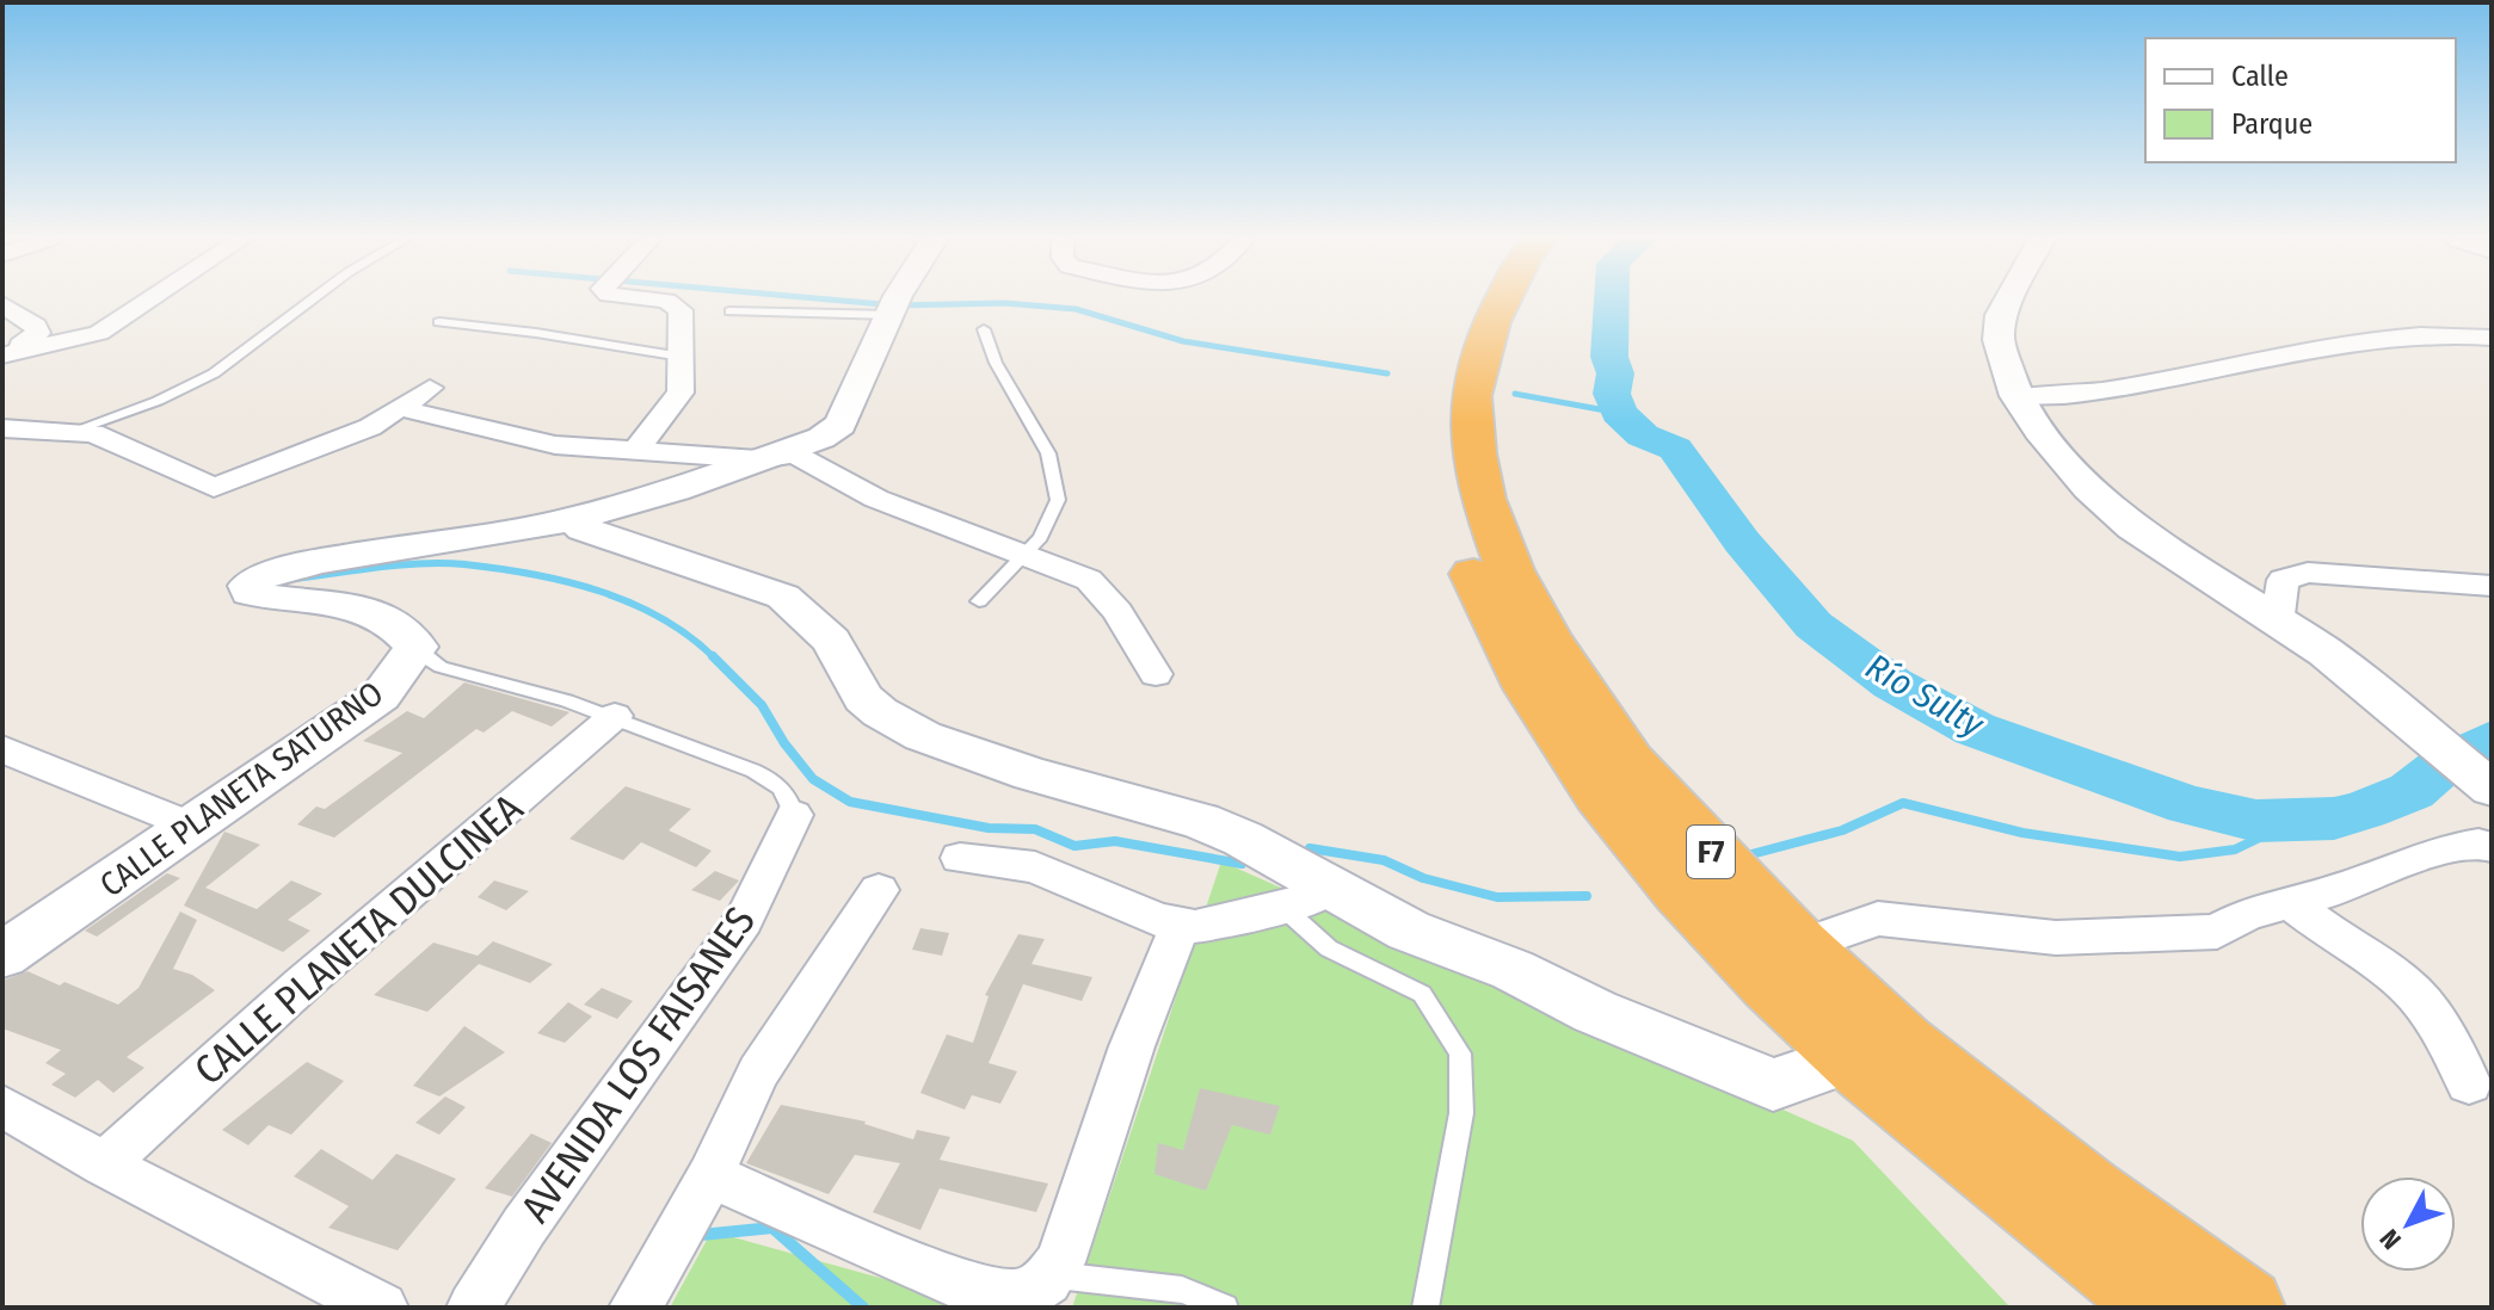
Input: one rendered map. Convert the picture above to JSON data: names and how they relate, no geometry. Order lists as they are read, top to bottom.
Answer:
{
  "streets": {
    "highway": ["F7"],
    "street": ["CALLE PLANETA SATURNO", "CALLE PLANETA DULCINEA", "AVENIDA LOS FAISANES"]
  },
  "water": ["Río Sulty"],
  "legend": ["Calle", "Parque"],
  "north": "bottom left"
}
